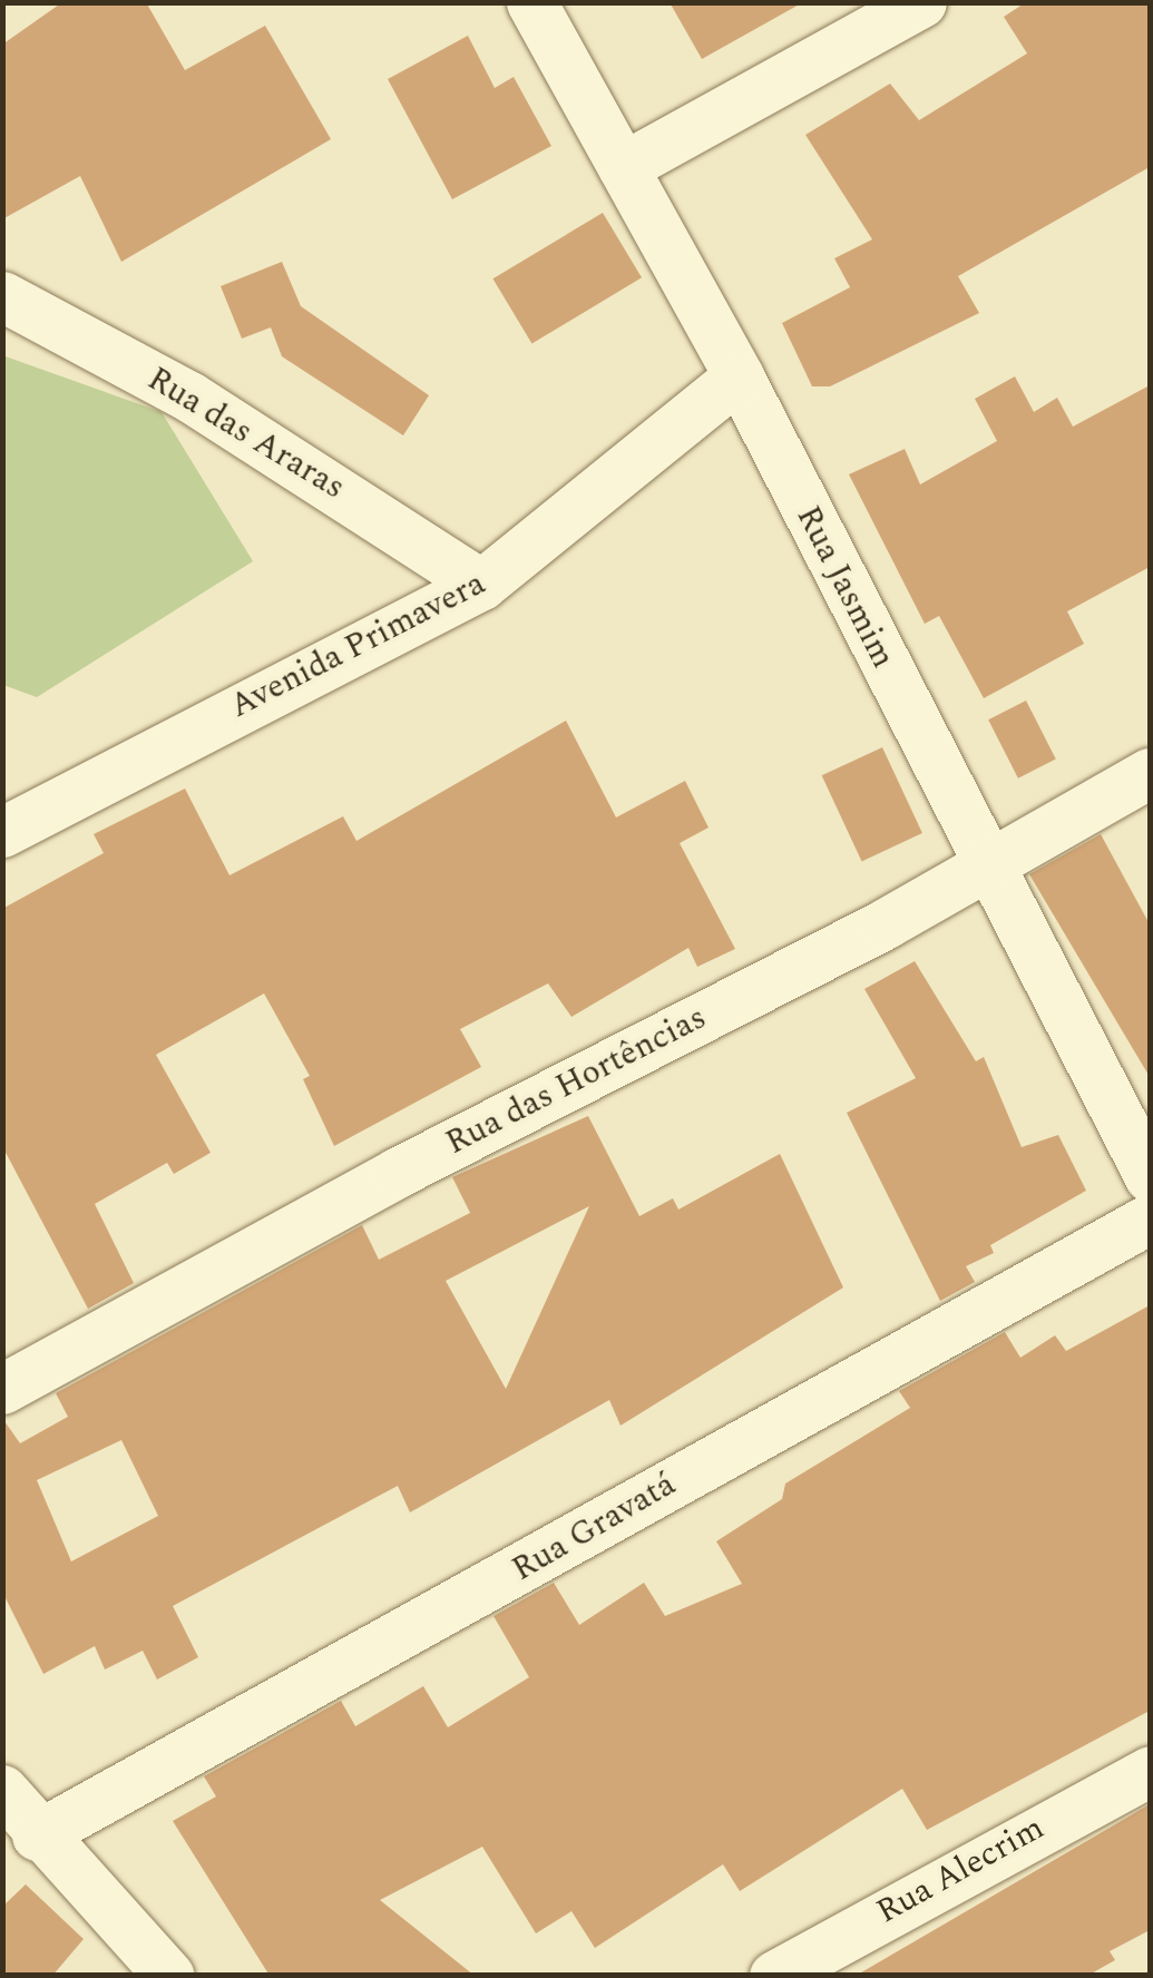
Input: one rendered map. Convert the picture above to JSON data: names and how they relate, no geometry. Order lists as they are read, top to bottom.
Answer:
{
  "streets": {
    "street": [
      "Rua das Araras",
      "Rua Jasmim",
      "Avenida Primavera",
      "Rua das Hortências",
      "Rua Gravatá",
      "Rua Alecrim"
    ]
  },
  "crossings": [
    ["Rua das Araras", "Avenida Primavera"],
    ["Rua Jasmim", "Avenida Primavera"],
    ["Rua Jasmim", "Rua das Hortências"]
  ]
}
